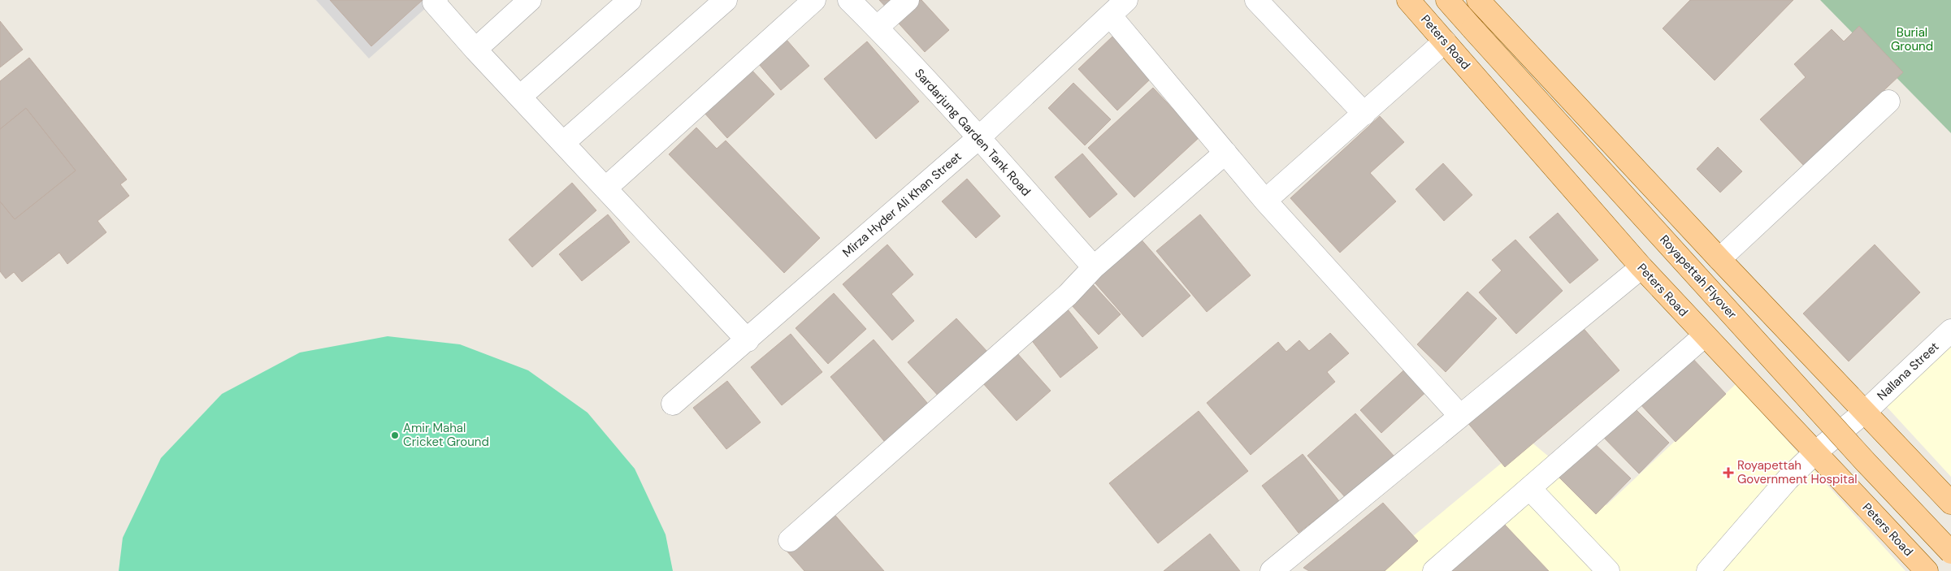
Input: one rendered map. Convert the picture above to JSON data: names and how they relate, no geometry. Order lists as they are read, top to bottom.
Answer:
{
  "streets": {
    "main road": ["Peters Road", "Royapettah Flyover"],
    "street": ["Sardarjung Garden Tank Road", "Mirza Hyder Ali Khan Street", "Nallana Street"]
  },
  "crossings": [
    ["Peters Road", "Nallana Street"],
    ["Sardarjung Garden Tank Road", "Mirza Hyder Ali Khan Street"]
  ],
  "parks": ["Burial Ground"],
  "places": {
    "other": ["Amir Mahal Cricket Ground"],
    "health": ["Royapettah Government Hospital"]
  }
}
